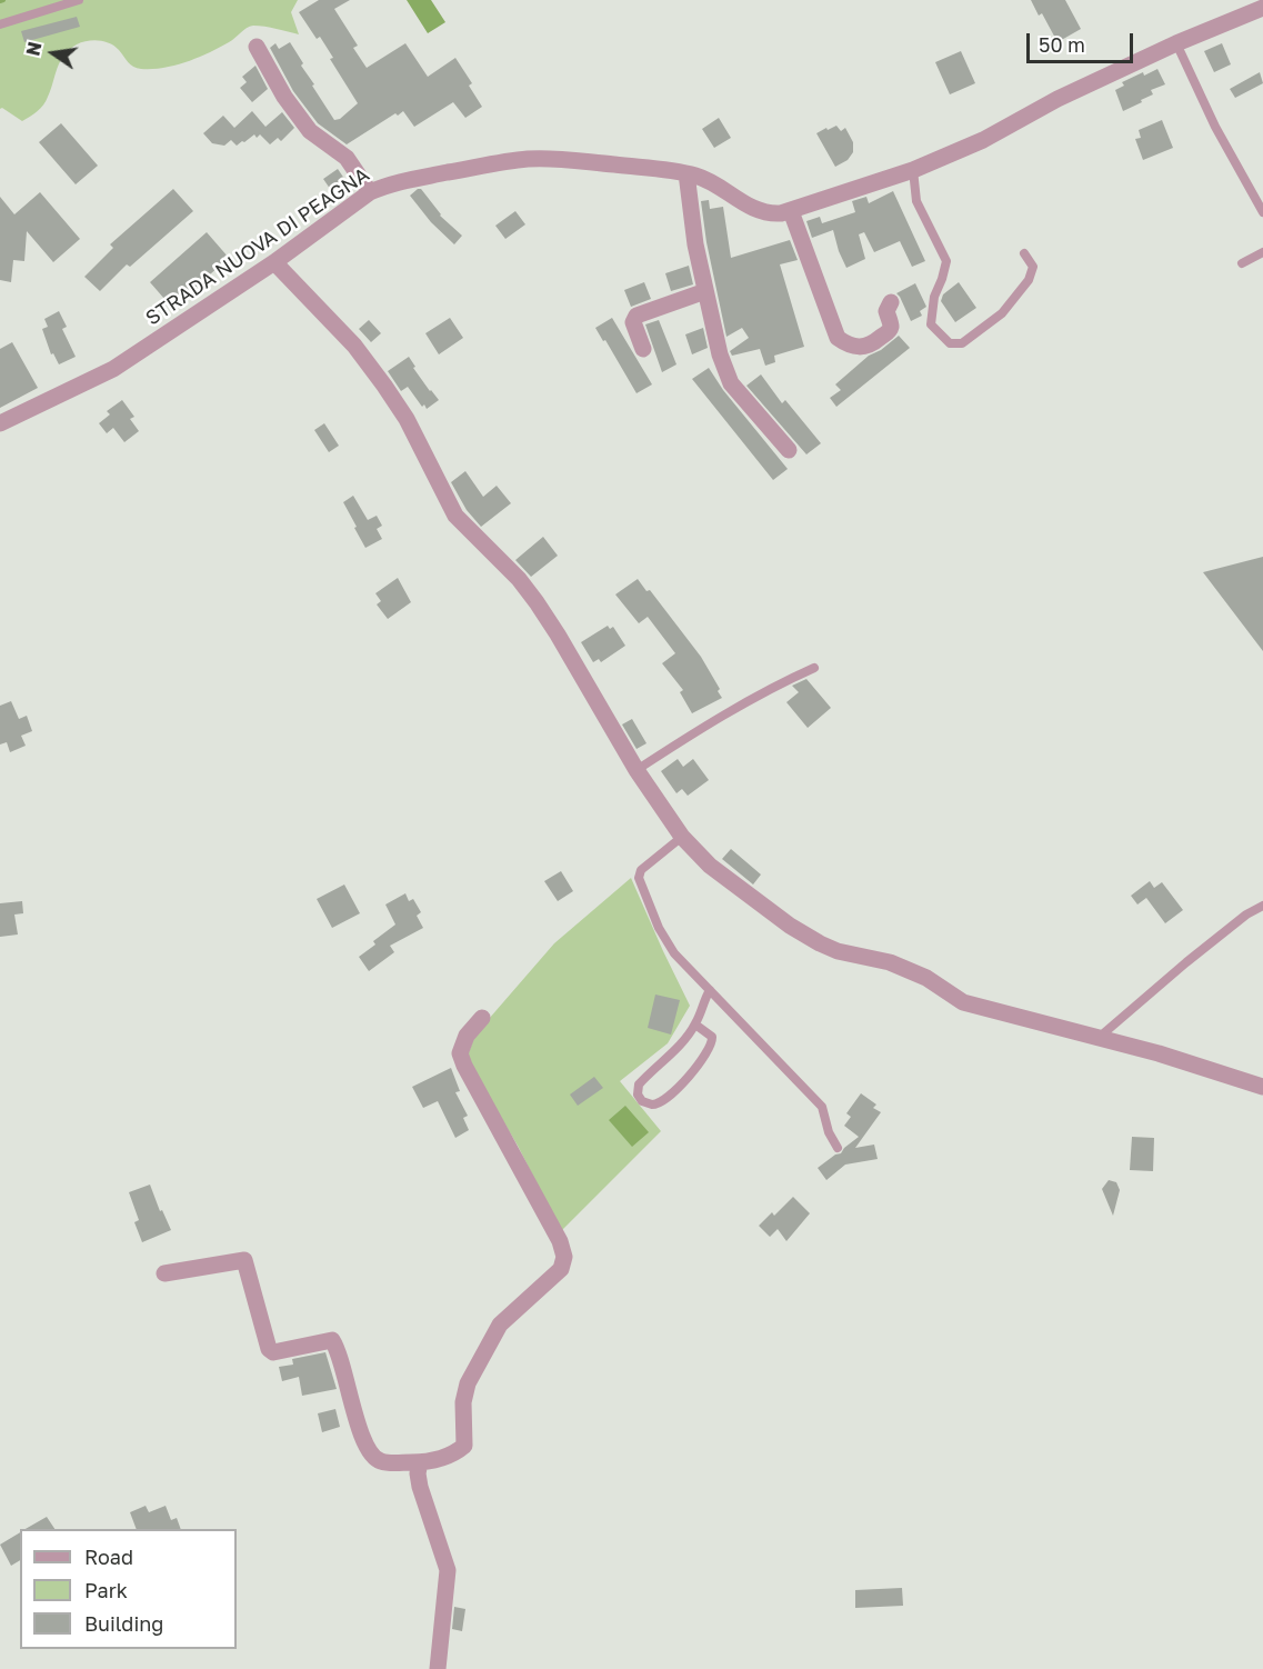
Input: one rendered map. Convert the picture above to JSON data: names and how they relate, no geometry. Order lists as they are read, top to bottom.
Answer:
{
  "streets": {
    "street": ["STRADA NUOVA DI PEAGNA"]
  },
  "legend": ["Road", "Park", "Building"],
  "scale_bar": "50 m",
  "north": "left"
}
